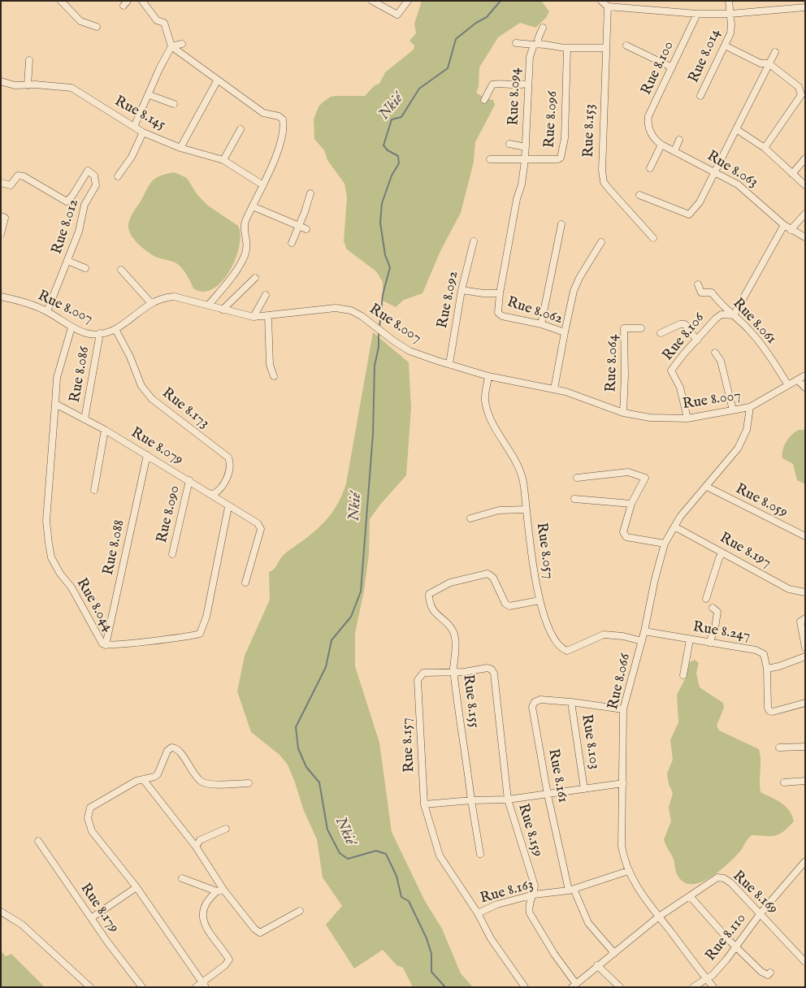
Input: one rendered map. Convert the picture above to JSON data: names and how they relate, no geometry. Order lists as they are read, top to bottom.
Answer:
{
  "streets": {
    "street": [
      "Rue 8.014",
      "Rue 8.100",
      "Rue 8.094",
      "Rue 8.145",
      "Rue 8.096",
      "Rue 8.153",
      "Rue 8.063",
      "Rue 8.012",
      "Rue 8.092",
      "Rue 8.007",
      "Rue 8.062",
      "Rue 8.061",
      "Rue 8.106",
      "Rue 8.064",
      "Rue 8.086",
      "Rue 8.173",
      "Rue 8.079",
      "Rue 8.059",
      "Rue 8.090",
      "Rue 8.088",
      "Rue 8.057",
      "Rue 8.197",
      "Rue 8.044",
      "Rue 8.247",
      "Rue 8.066",
      "Rue 8.155",
      "Rue 8.103",
      "Rue 8.157",
      "Rue 8.161",
      "Rue 8.159",
      "Rue 8.163",
      "Rue 8.169",
      "Rue 8.179",
      "Rue 8.110"
    ]
  },
  "crossings": [
    ["Rue 8.100", "Rue 8.063"],
    ["Rue 8.094", "Rue 8.096"],
    ["Rue 8.094", "Rue 8.062"],
    ["Rue 8.012", "Rue 8.007"],
    ["Rue 8.092", "Rue 8.007"],
    ["Rue 8.092", "Rue 8.062"],
    ["Rue 8.007", "Rue 8.062"],
    ["Rue 8.007", "Rue 8.061"],
    ["Rue 8.007", "Rue 8.106"],
    ["Rue 8.007", "Rue 8.064"],
    ["Rue 8.007", "Rue 8.086"],
    ["Rue 8.007", "Rue 8.173"],
    ["Rue 8.007", "Rue 8.057"],
    ["Rue 8.007", "Rue 8.066"],
    ["Rue 8.061", "Rue 8.106"],
    ["Rue 8.086", "Rue 8.079"],
    ["Rue 8.173", "Rue 8.079"],
    ["Rue 8.079", "Rue 8.090"],
    ["Rue 8.079", "Rue 8.088"],
    ["Rue 8.079", "Rue 8.044"],
    ["Rue 8.059", "Rue 8.066"],
    ["Rue 8.088", "Rue 8.044"],
    ["Rue 8.057", "Rue 8.066"],
    ["Rue 8.057", "Rue 8.155"],
    ["Rue 8.197", "Rue 8.066"],
    ["Rue 8.247", "Rue 8.066"],
    ["Rue 8.066", "Rue 8.103"],
    ["Rue 8.066", "Rue 8.163"],
    ["Rue 8.066", "Rue 8.169"],
    ["Rue 8.066", "Rue 8.110"],
    ["Rue 8.155", "Rue 8.157"],
    ["Rue 8.155", "Rue 8.159"],
    ["Rue 8.103", "Rue 8.161"],
    ["Rue 8.157", "Rue 8.159"],
    ["Rue 8.161", "Rue 8.163"],
    ["Rue 8.159", "Rue 8.163"],
    ["Rue 8.169", "Rue 8.110"]
  ],
  "water": ["Nkié"]
}
